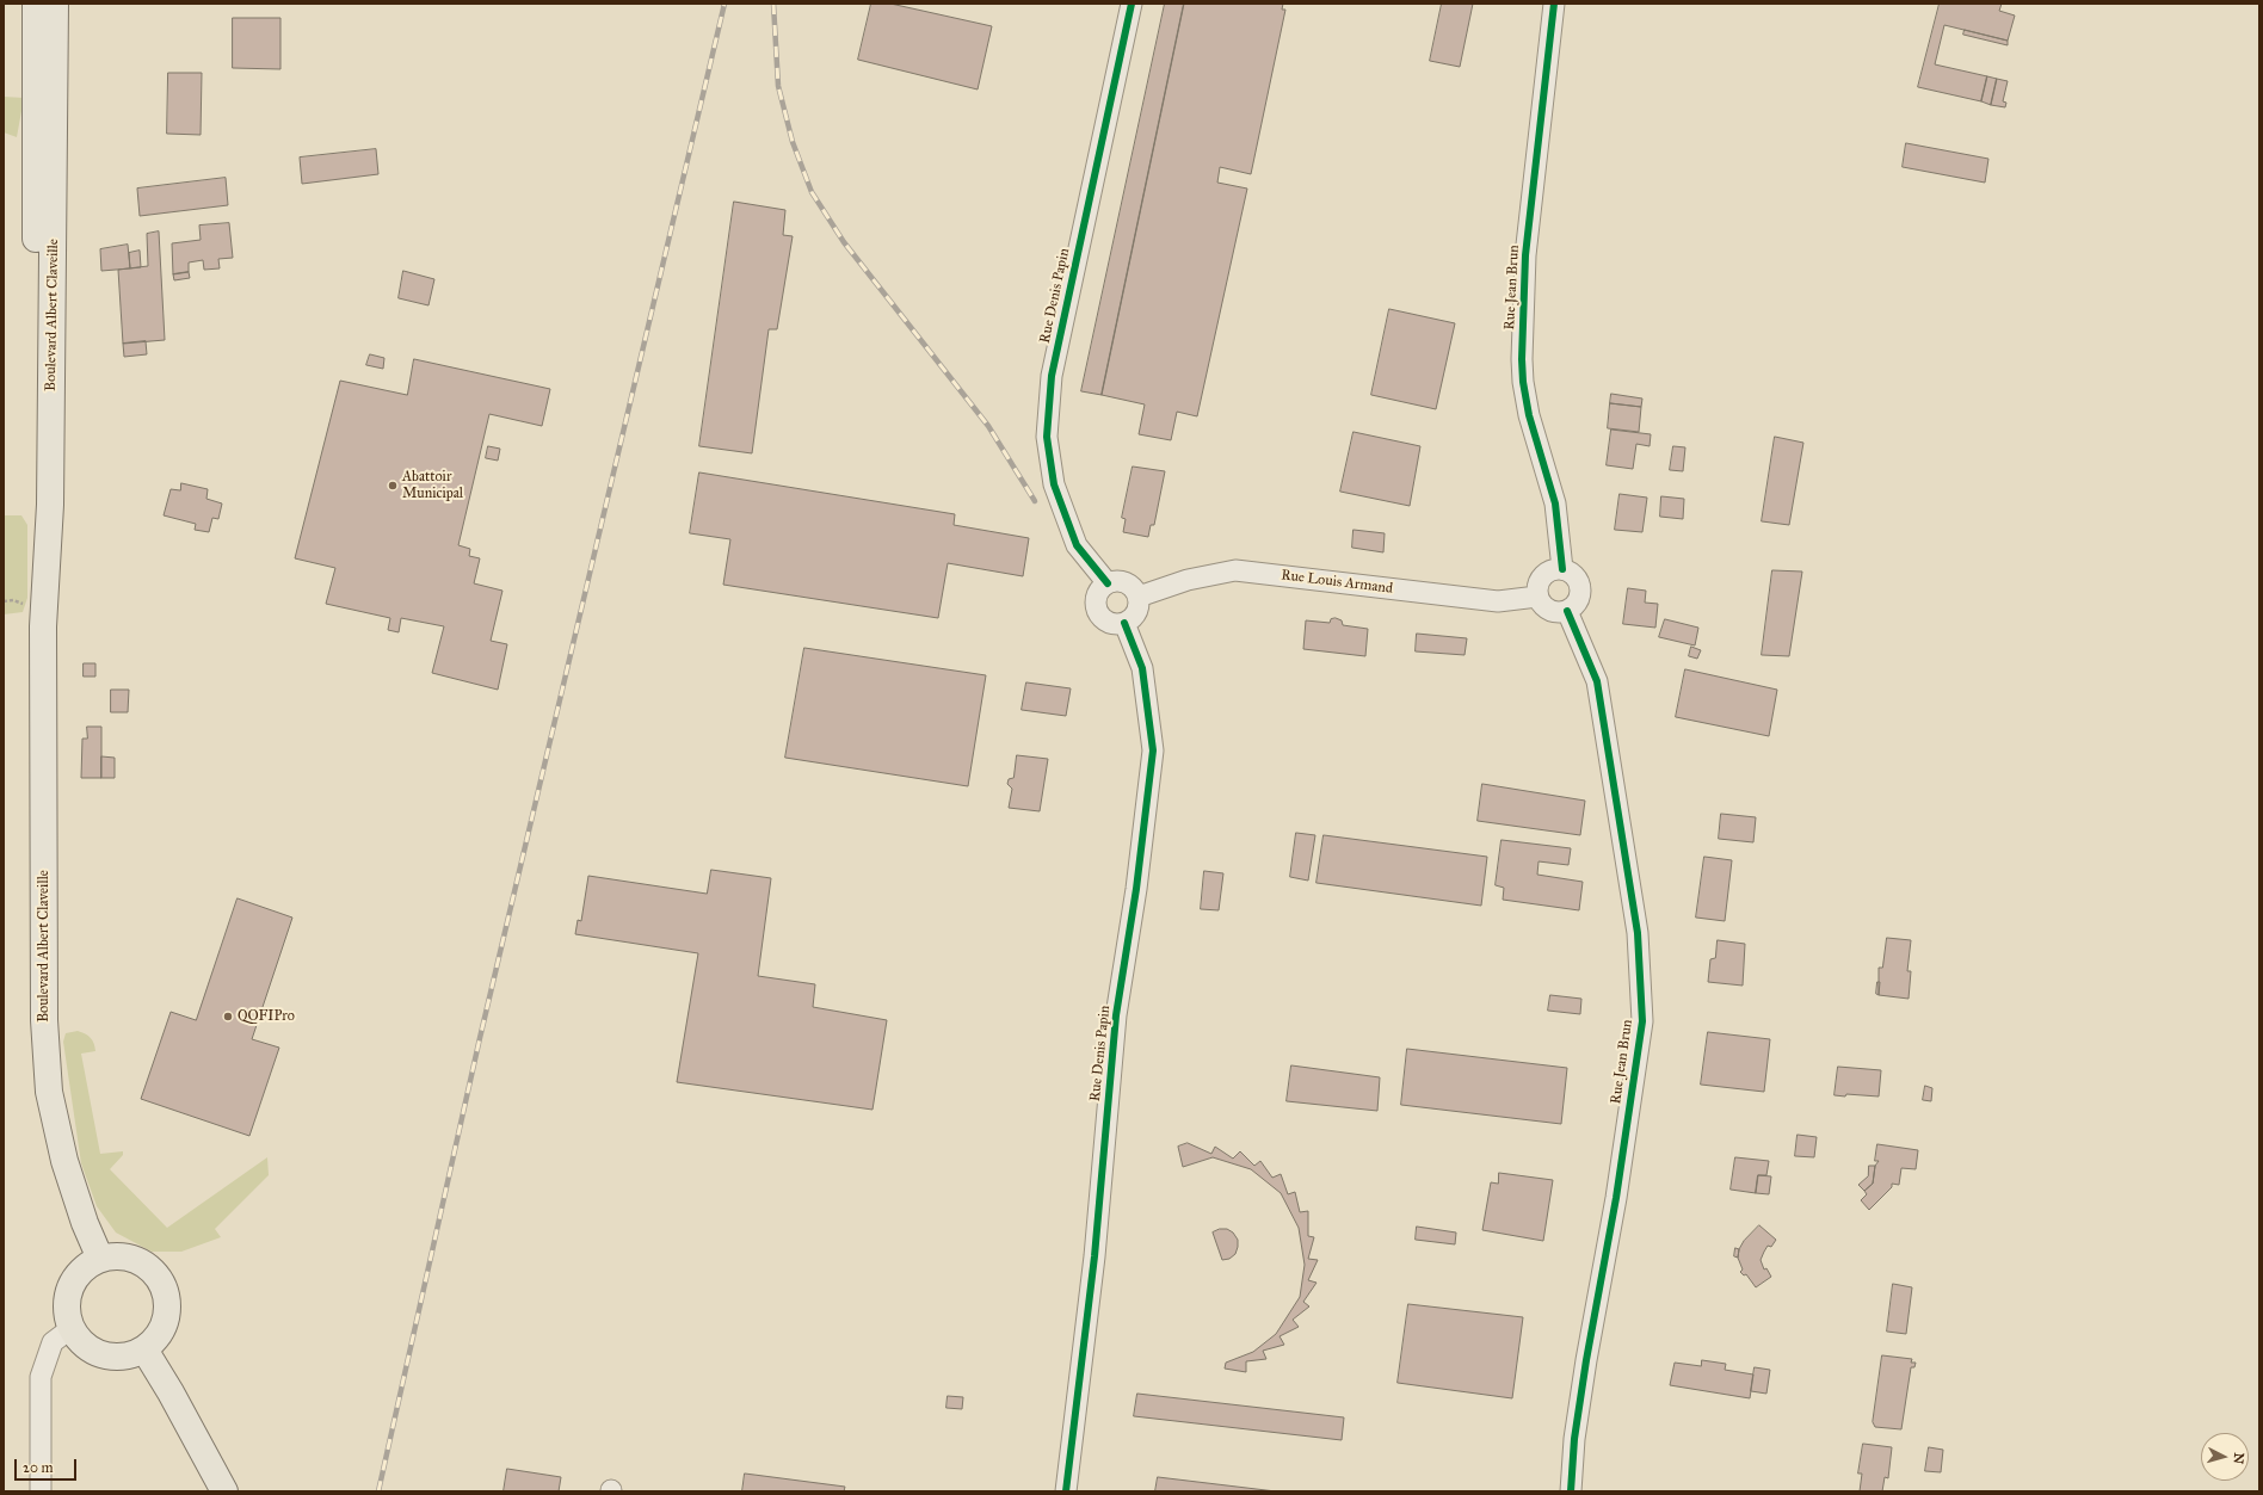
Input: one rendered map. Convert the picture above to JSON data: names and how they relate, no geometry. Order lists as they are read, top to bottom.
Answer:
{
  "streets": {
    "main road": ["Boulevard Albert Claveille"],
    "street": ["Rue Jean Brun", "Rue Denis Papin", "Rue Louis Armand"]
  },
  "crossings": [
    ["Rue Jean Brun", "Rue Louis Armand"],
    ["Rue Denis Papin", "Rue Louis Armand"]
  ],
  "places": ["Abattoir Municipal", "QOFIPro"],
  "scale_bar": "20 m",
  "north": "right"
}
